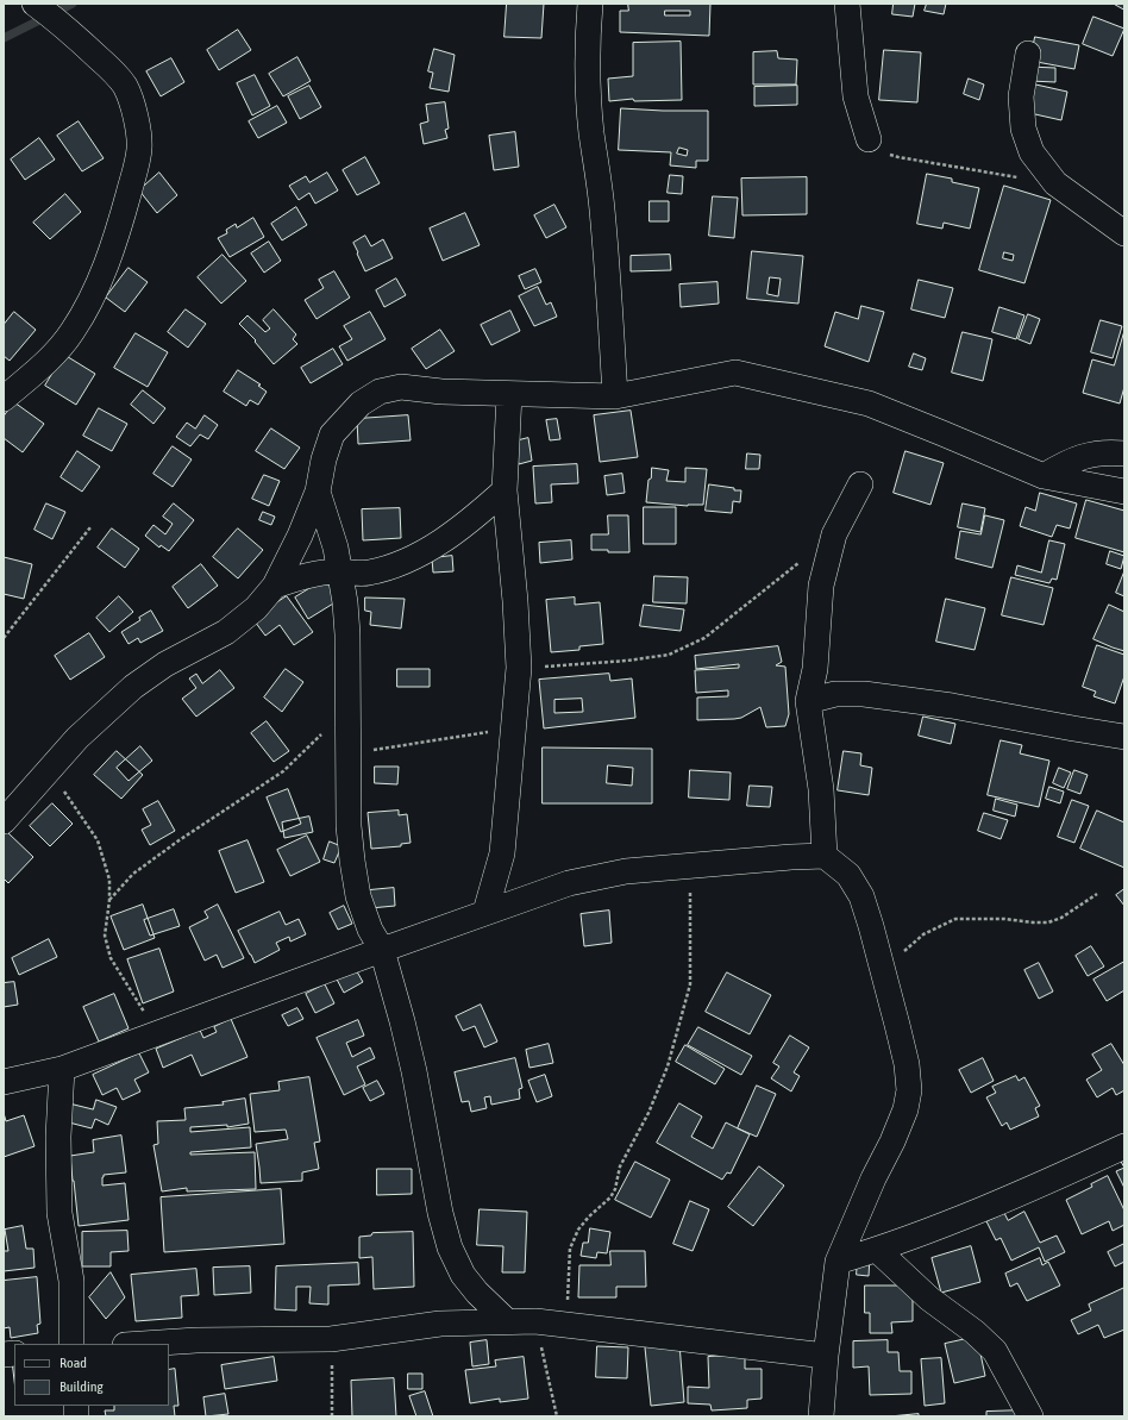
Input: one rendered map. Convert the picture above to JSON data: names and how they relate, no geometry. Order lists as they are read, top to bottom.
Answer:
{
  "legend": ["Road", "Building"]
}
